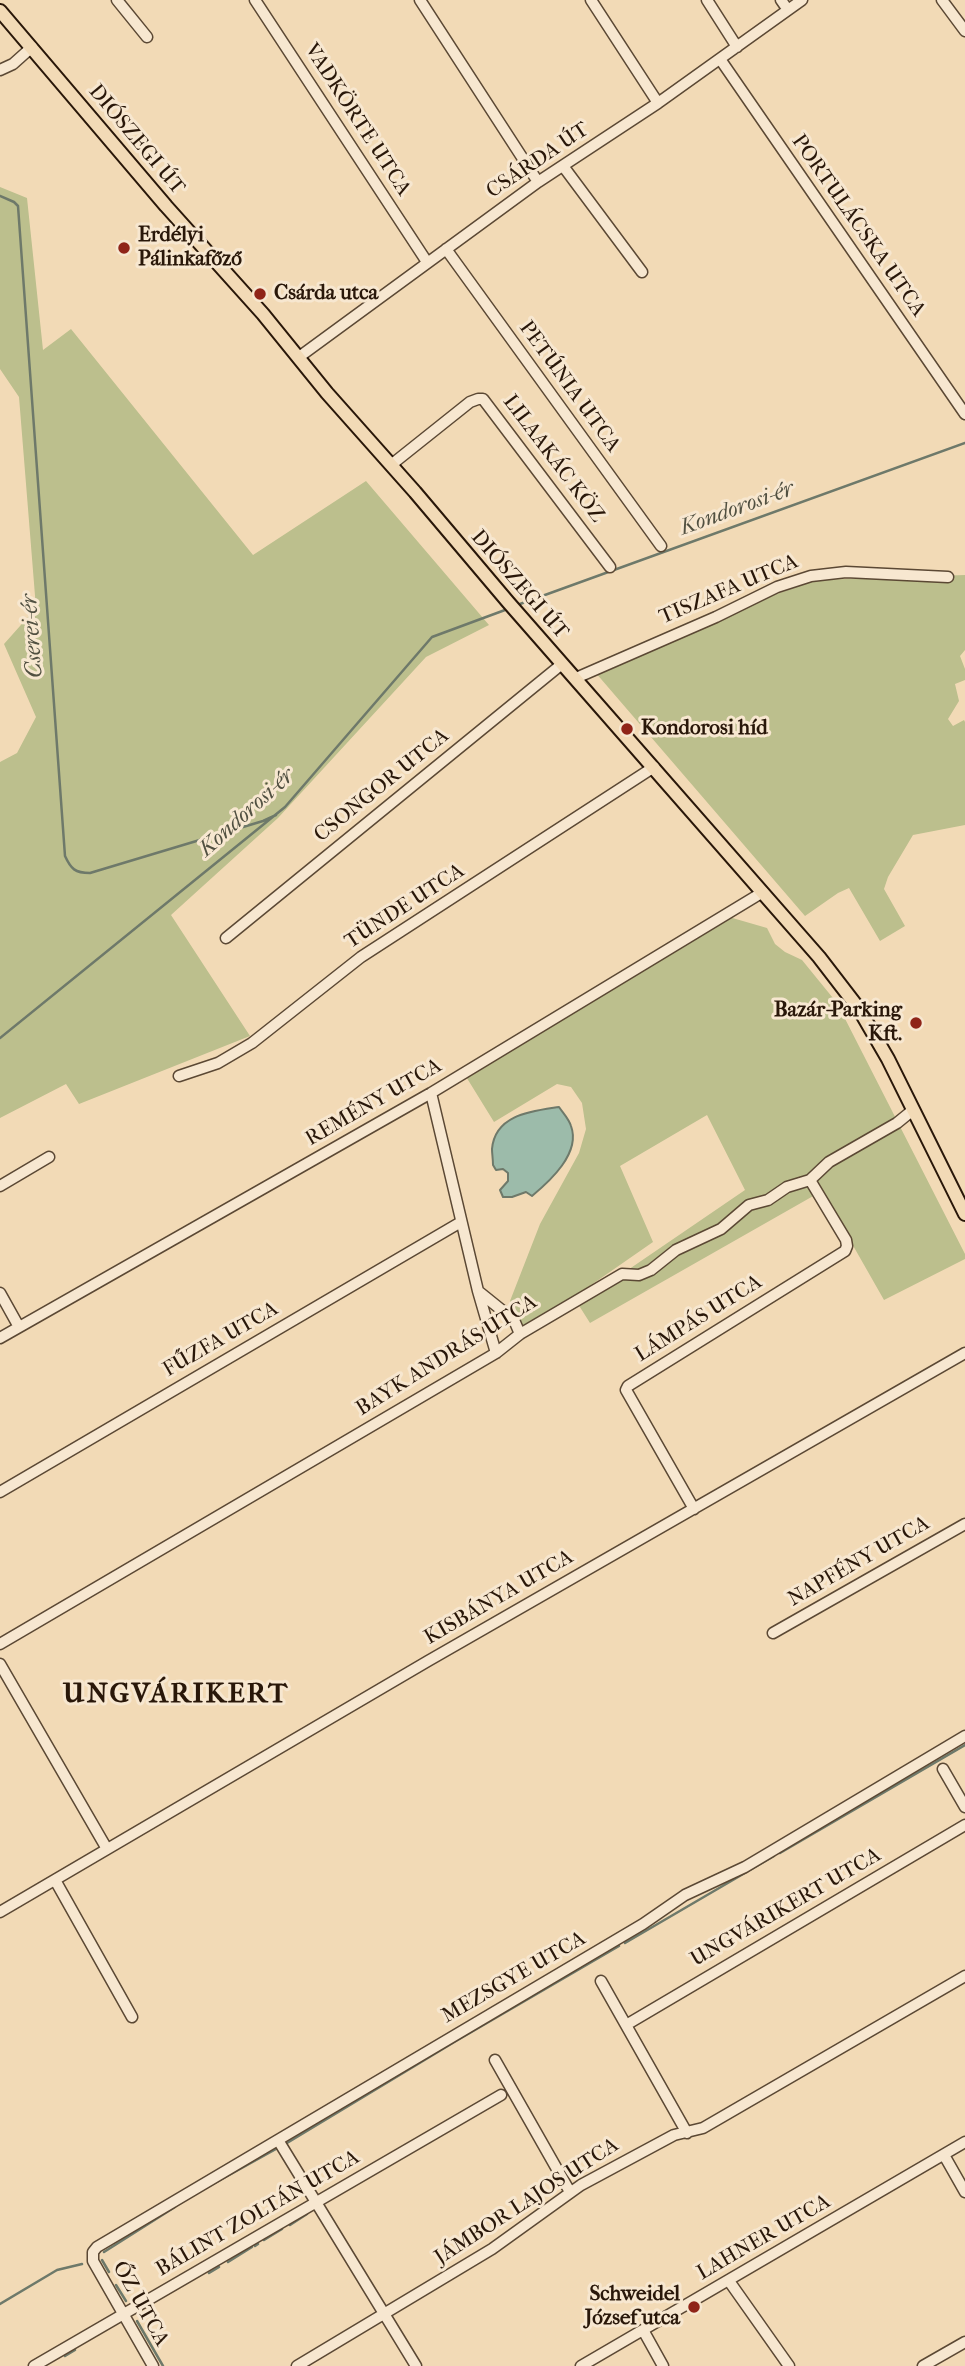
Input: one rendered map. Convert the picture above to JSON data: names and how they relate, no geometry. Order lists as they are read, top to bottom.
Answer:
{
  "streets": {
    "main road": ["DIÓSZEGI ÚT"],
    "street": [
      "VADKÖRTE UTCA",
      "CSÁRDA ÚT",
      "PORTULÁCSKA UTCA",
      "PETÚNIA UTCA",
      "LILAAKÁC KÖZ",
      "TISZAFA UTCA",
      "CSONGOR UTCA",
      "TÜNDE UTCA",
      "REMÉNY UTCA",
      "LÁMPÁS UTCA",
      "FŰZFA UTCA",
      "BAYK ANDRÁS UTCA",
      "NAPFÉNY UTCA",
      "KISBÁNYA UTCA",
      "UNGVÁRIKERT UTCA",
      "MEZSGYE UTCA",
      "JÁMBOR LAJOS UTCA",
      "BÁLINT ZOLTÁN UTCA",
      "LAHNER UTCA",
      "ŐZ UTCA"
    ]
  },
  "crossings": [
    ["VADKÖRTE UTCA", "CSÁRDA ÚT"],
    ["DIÓSZEGI ÚT", "CSÁRDA ÚT"],
    ["DIÓSZEGI ÚT", "LILAAKÁC KÖZ"],
    ["DIÓSZEGI ÚT", "TISZAFA UTCA"],
    ["DIÓSZEGI ÚT", "CSONGOR UTCA"],
    ["DIÓSZEGI ÚT", "TÜNDE UTCA"],
    ["DIÓSZEGI ÚT", "REMÉNY UTCA"],
    ["DIÓSZEGI ÚT", "BAYK ANDRÁS UTCA"],
    ["CSÁRDA ÚT", "PORTULÁCSKA UTCA"],
    ["CSÁRDA ÚT", "PETÚNIA UTCA"],
    ["LÁMPÁS UTCA", "BAYK ANDRÁS UTCA"],
    ["LÁMPÁS UTCA", "KISBÁNYA UTCA"],
    ["MEZSGYE UTCA", "ŐZ UTCA"],
    ["BÁLINT ZOLTÁN UTCA", "ŐZ UTCA"]
  ],
  "districts": ["UNGVÁRIKERT"],
  "water": ["Kondorosi-ér", "Cserei-ér"],
  "places": [
    "Erdélyi Pálinkafőző",
    "Csárda utca",
    "Kondorosi híd",
    "Bazár-Parking Kft.",
    "Schweidel József utca"
  ]
}
